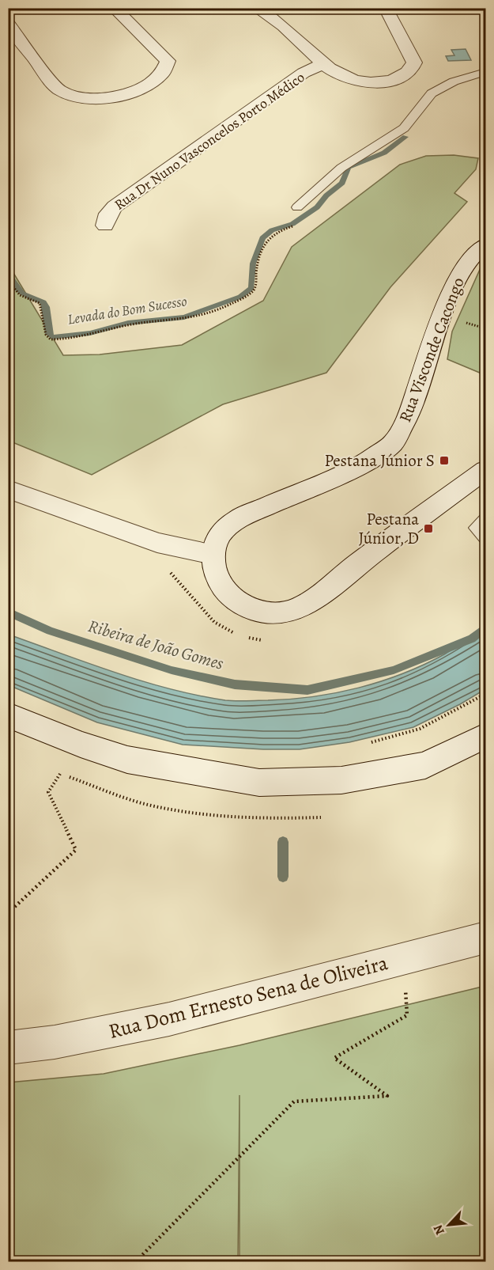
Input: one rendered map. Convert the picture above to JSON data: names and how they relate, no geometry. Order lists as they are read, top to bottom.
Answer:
{
  "streets": {
    "street": ["Rua Dr Nuno Vasconcelos Porto Médico", "Rua Visconde Cacongo", "Rua Dom Ernesto Sena de Oliveira"]
  },
  "water": ["Levada do Bom Sucesso", "Ribeira de João Gomes"],
  "places": {
    "transit": ["Pestana Júnior S", "Pestana Júnior, D"]
  },
  "north": "bottom left"
}
